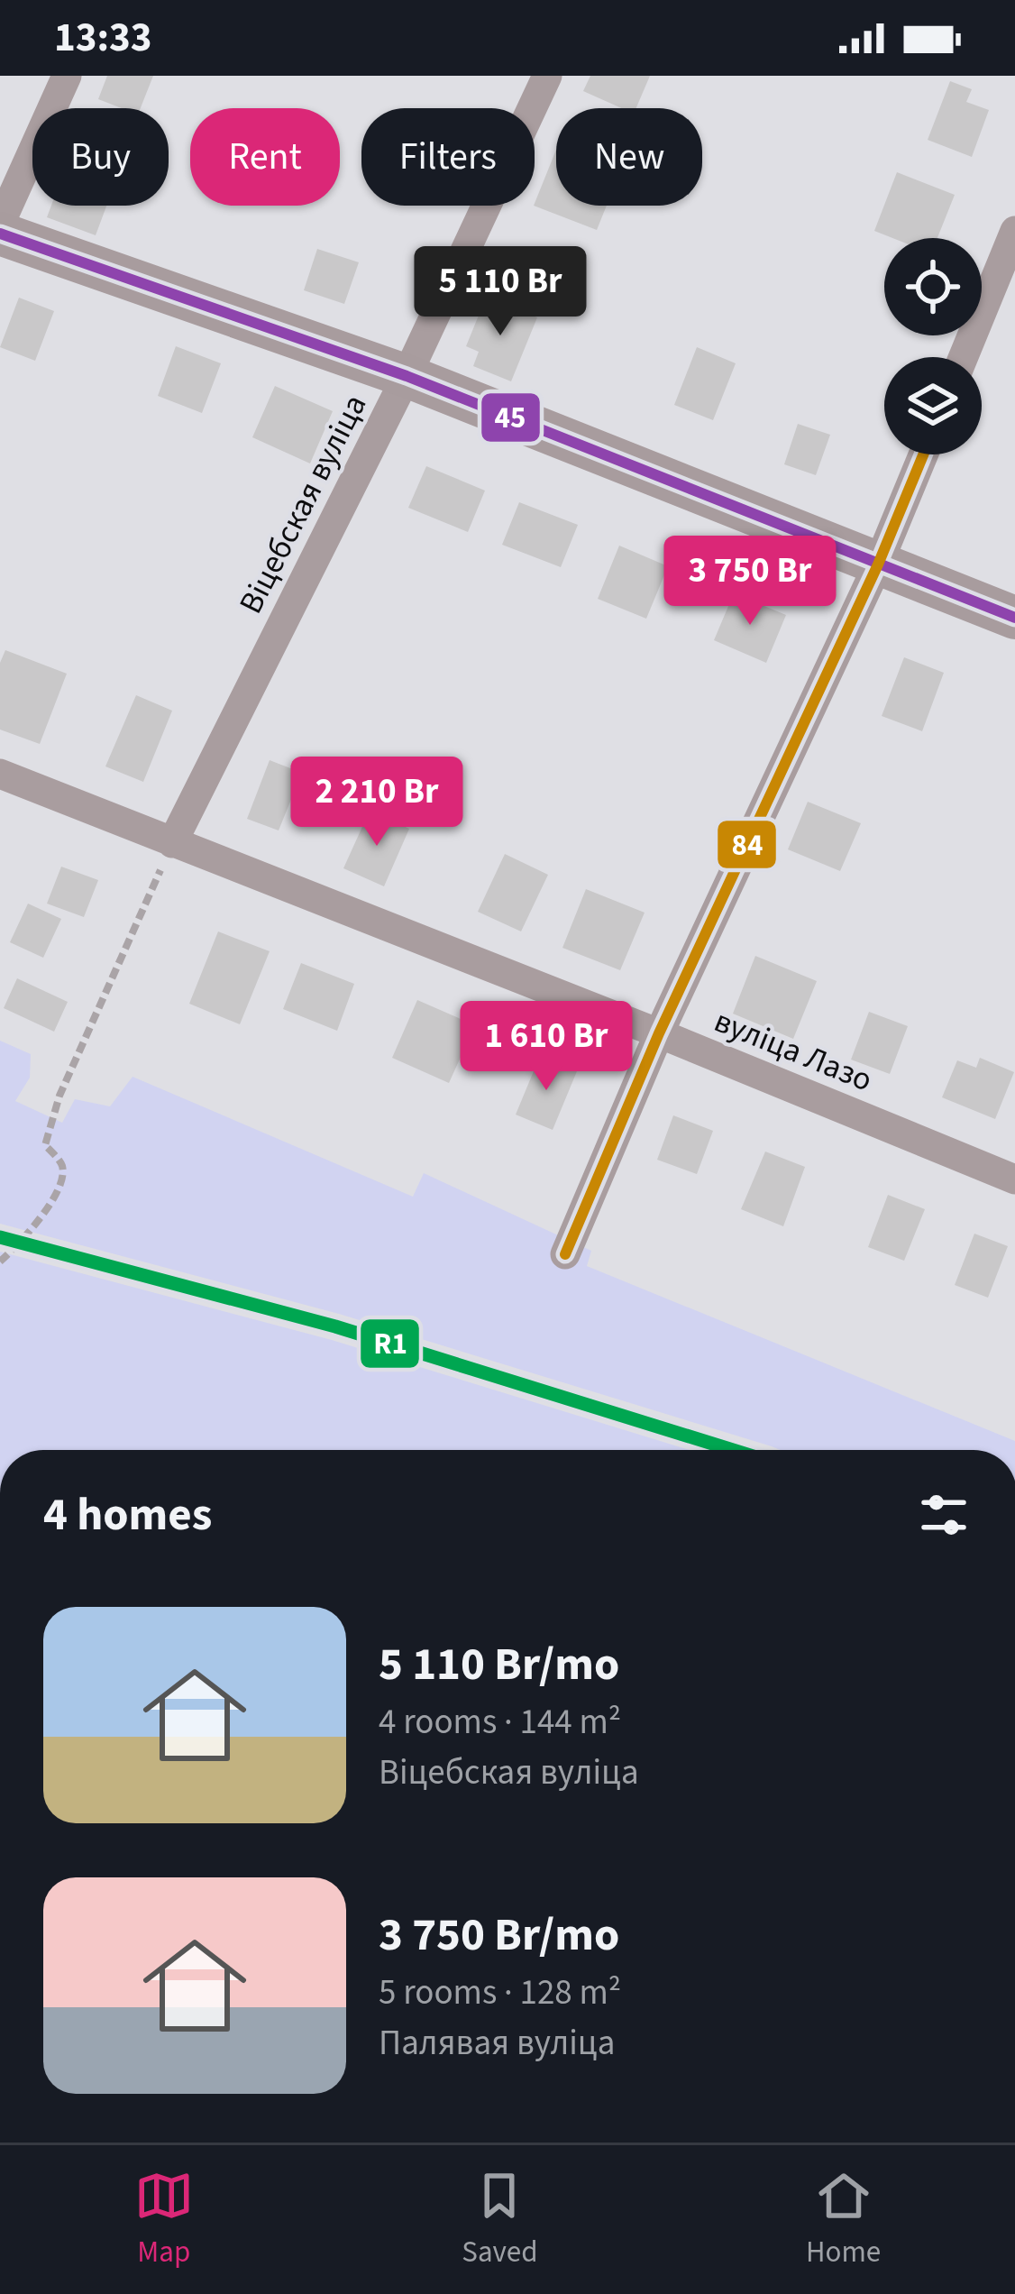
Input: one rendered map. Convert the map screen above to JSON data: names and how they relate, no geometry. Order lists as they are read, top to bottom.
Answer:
{
  "streets": {
    "street": ["Віцебская вуліца", "вуліца Лазо"]
  },
  "crossings": [
    ["Віцебская вуліца", "вуліца Лазо"]
  ],
  "lines": ["transit line 45", "transit line 84", "transit line R1"],
  "page": {
    "status": "13:33",
    "chip": [
      "Buy",
      "Rent",
      "Filters",
      "New"
    ],
    "price": [
      "5 110 Br",
      "3 750 Br",
      "2 210 Br",
      "1 610 Br"
    ],
    "heading": "4 homes",
    "list": [
      {
        "name": "5 110 Br/mo",
        "note": "4 rooms · 144 m² · Віцебская вуліца"
      },
      {
        "name": "3 750 Br/mo",
        "note": "5 rooms · 128 m² · Палявая вуліца"
      }
    ],
    "tabs": ["Map", "Saved", "Home"]
  }
}
